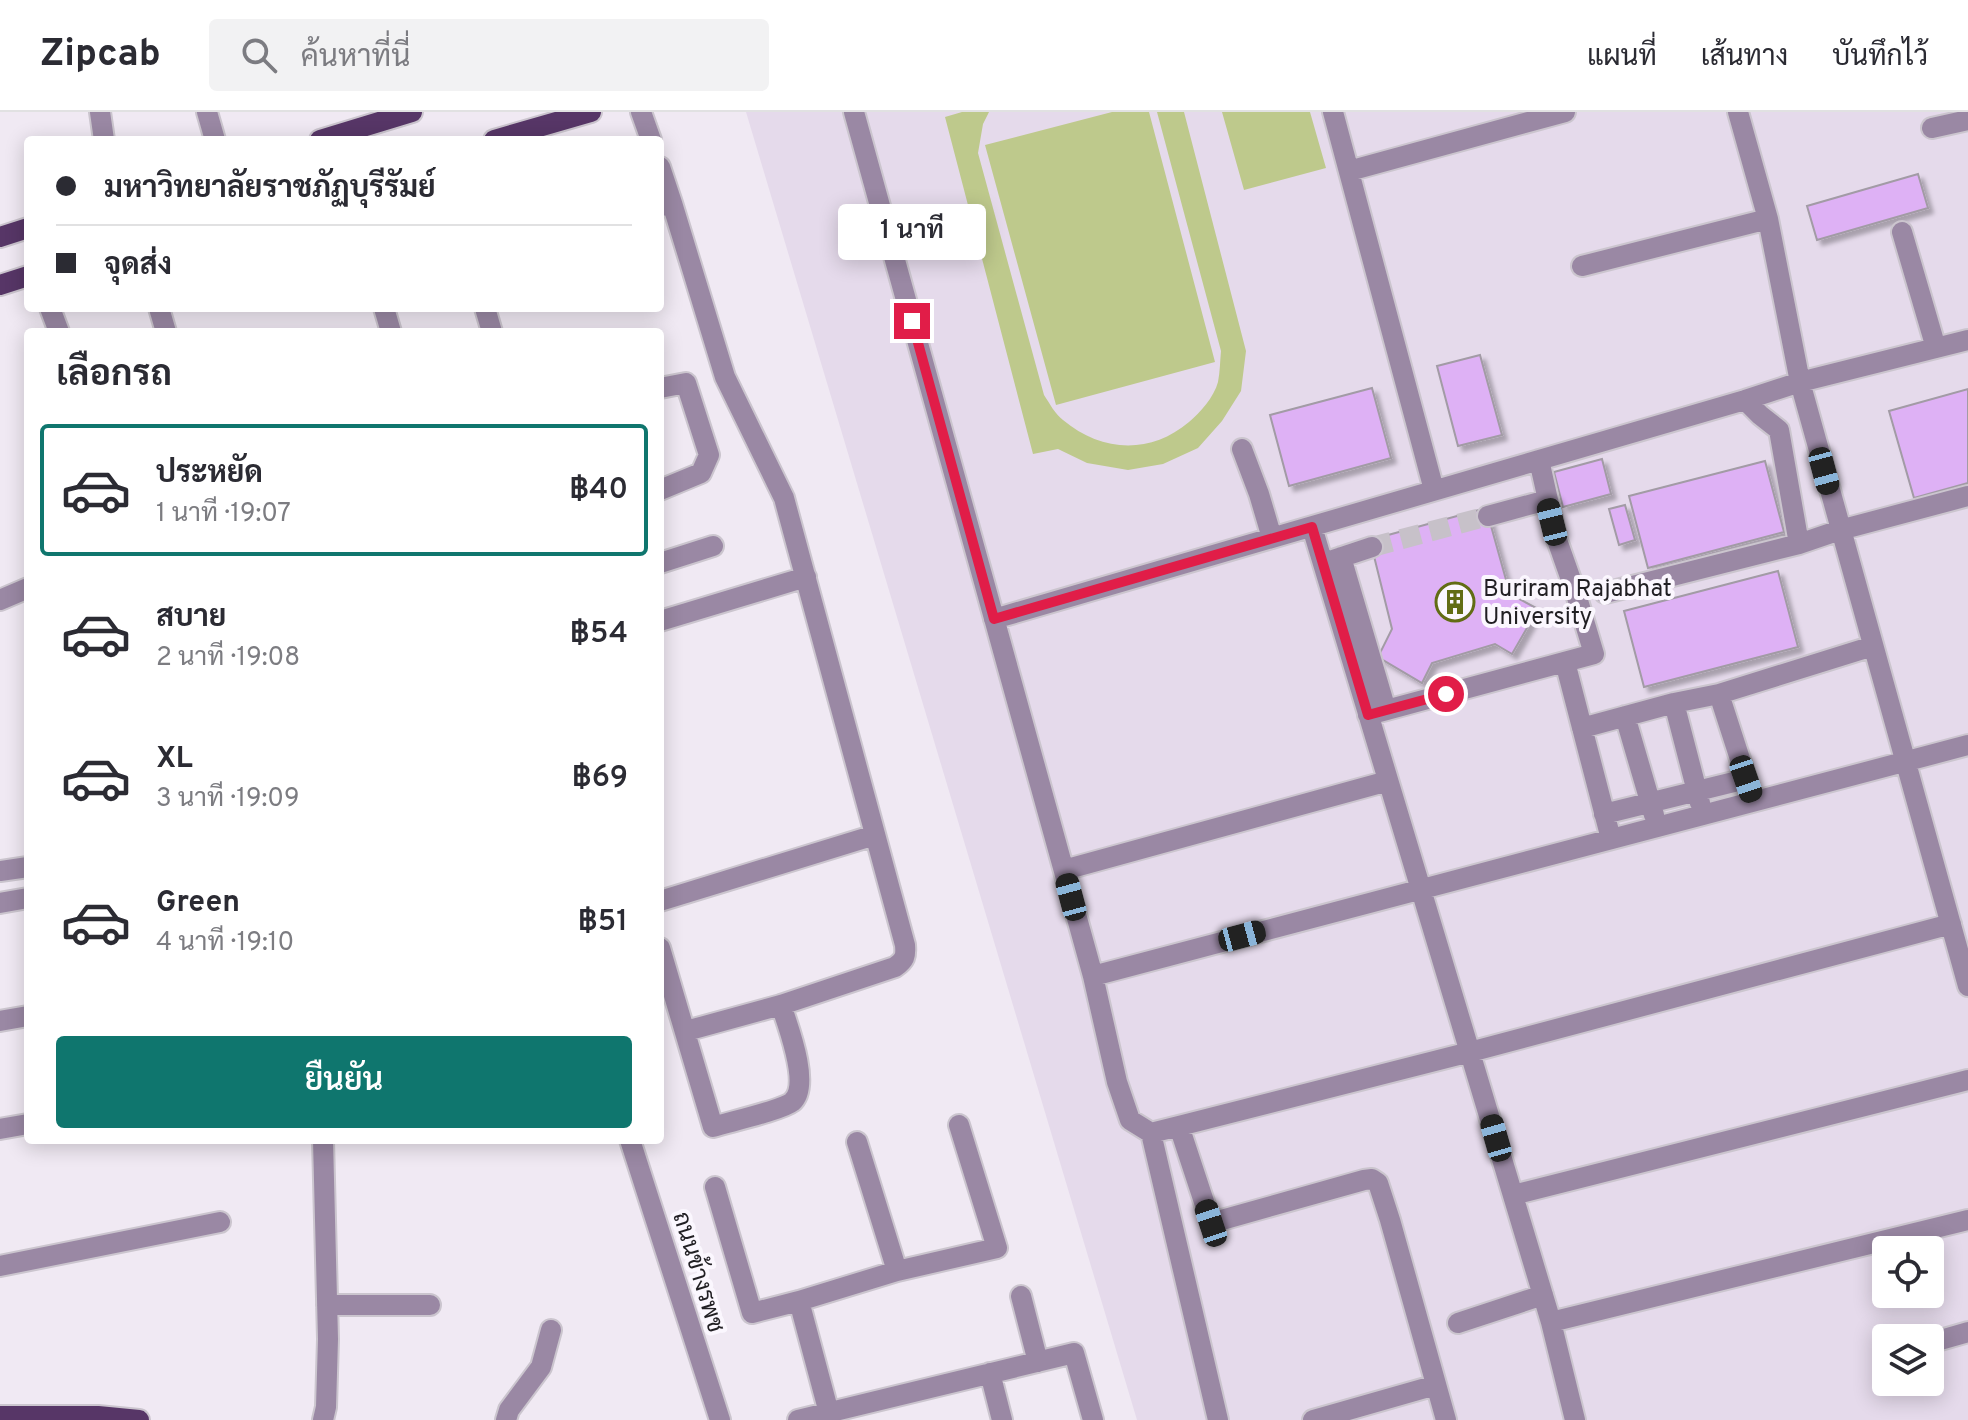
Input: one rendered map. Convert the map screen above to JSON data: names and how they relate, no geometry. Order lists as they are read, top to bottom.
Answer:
{
  "streets": {
    "street": ["ถนนข้างรพช"]
  },
  "places": {
    "building": ["Buriram Rajabhat University"]
  },
  "page": {
    "header": "Zipcab",
    "search": "ค้นหาที่นี่",
    "nav": ["แผนที่", "เส้นทาง", "บันทึกไว้"],
    "banner": ["มหาวิทยาลัยราชภัฏบุรีรัมย์", "จุดส่ง"],
    "bubble": "1 นาที",
    "heading": "เลือกรถ",
    "list": [
      {
        "name": "ประหยัด",
        "note": "1 นาที · 19:07",
        "value": "฿40"
      },
      {
        "name": "สบาย",
        "note": "2 นาที · 19:08",
        "value": "฿54"
      },
      {
        "name": "XL",
        "note": "3 นาที · 19:09",
        "value": "฿69"
      },
      {
        "name": "Green",
        "note": "4 นาที · 19:10",
        "value": "฿51"
      }
    ],
    "buttons": "ยืนยัน"
  }
}
